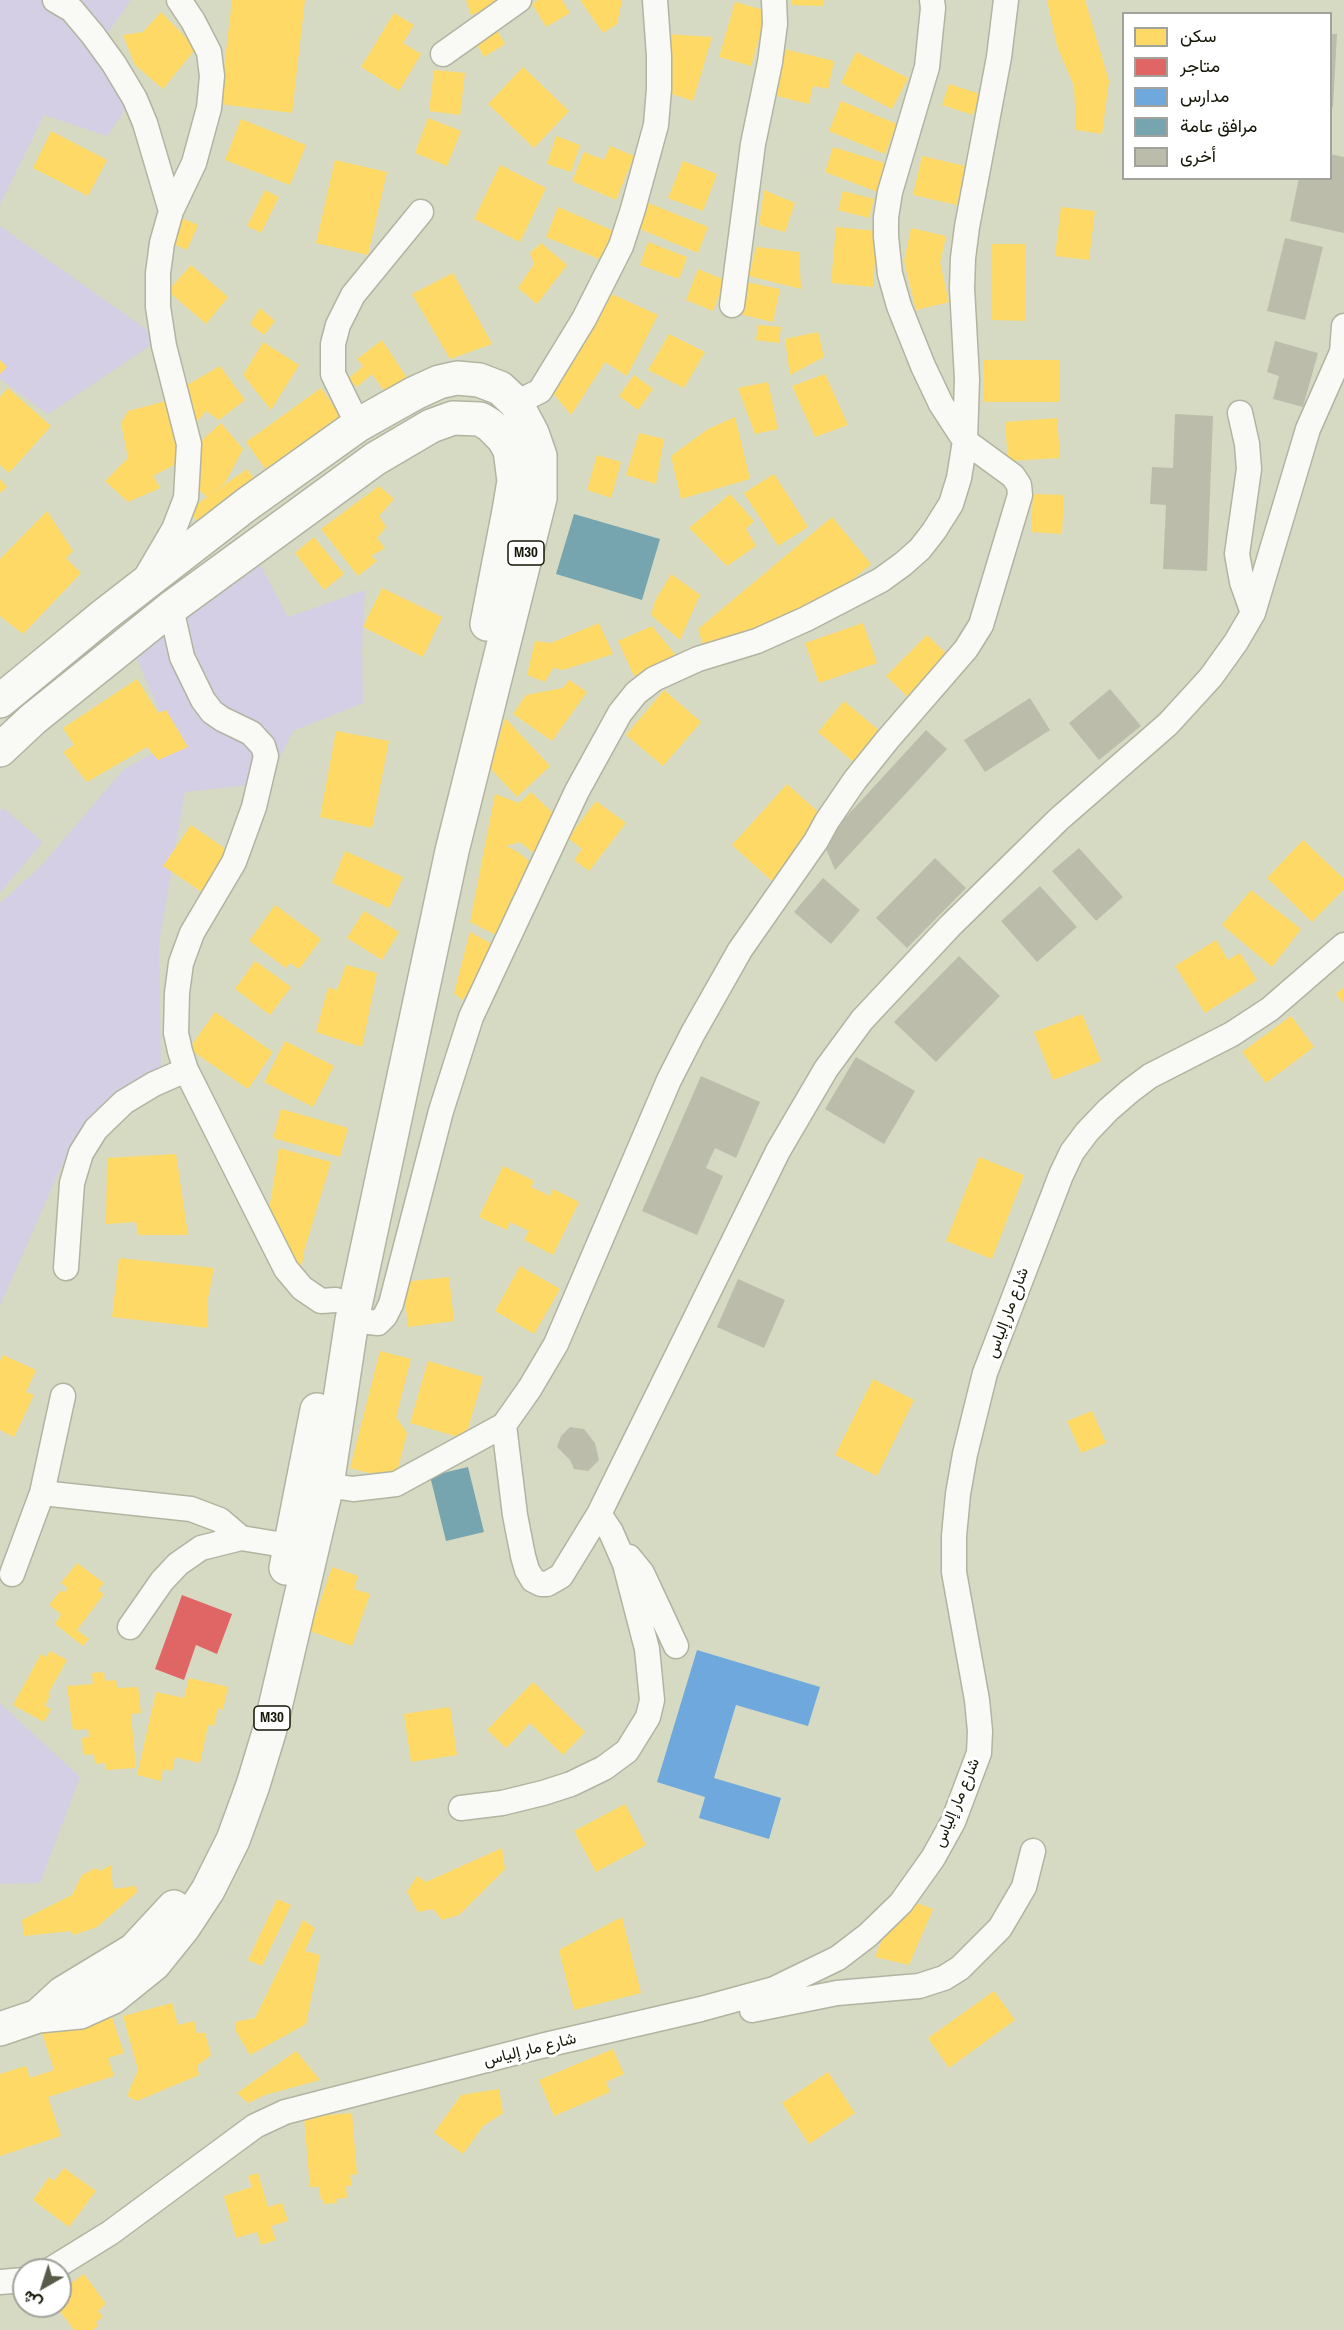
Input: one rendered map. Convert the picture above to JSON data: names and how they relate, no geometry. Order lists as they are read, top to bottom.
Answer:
{
  "streets": {
    "highway": ["M30"],
    "street": ["شارع مار إلياس"]
  },
  "legend": [
    "سكن",
    "متاجر",
    "مدارس",
    "مرافق عامة",
    "أخرى"
  ],
  "north": "bottom left"
}
